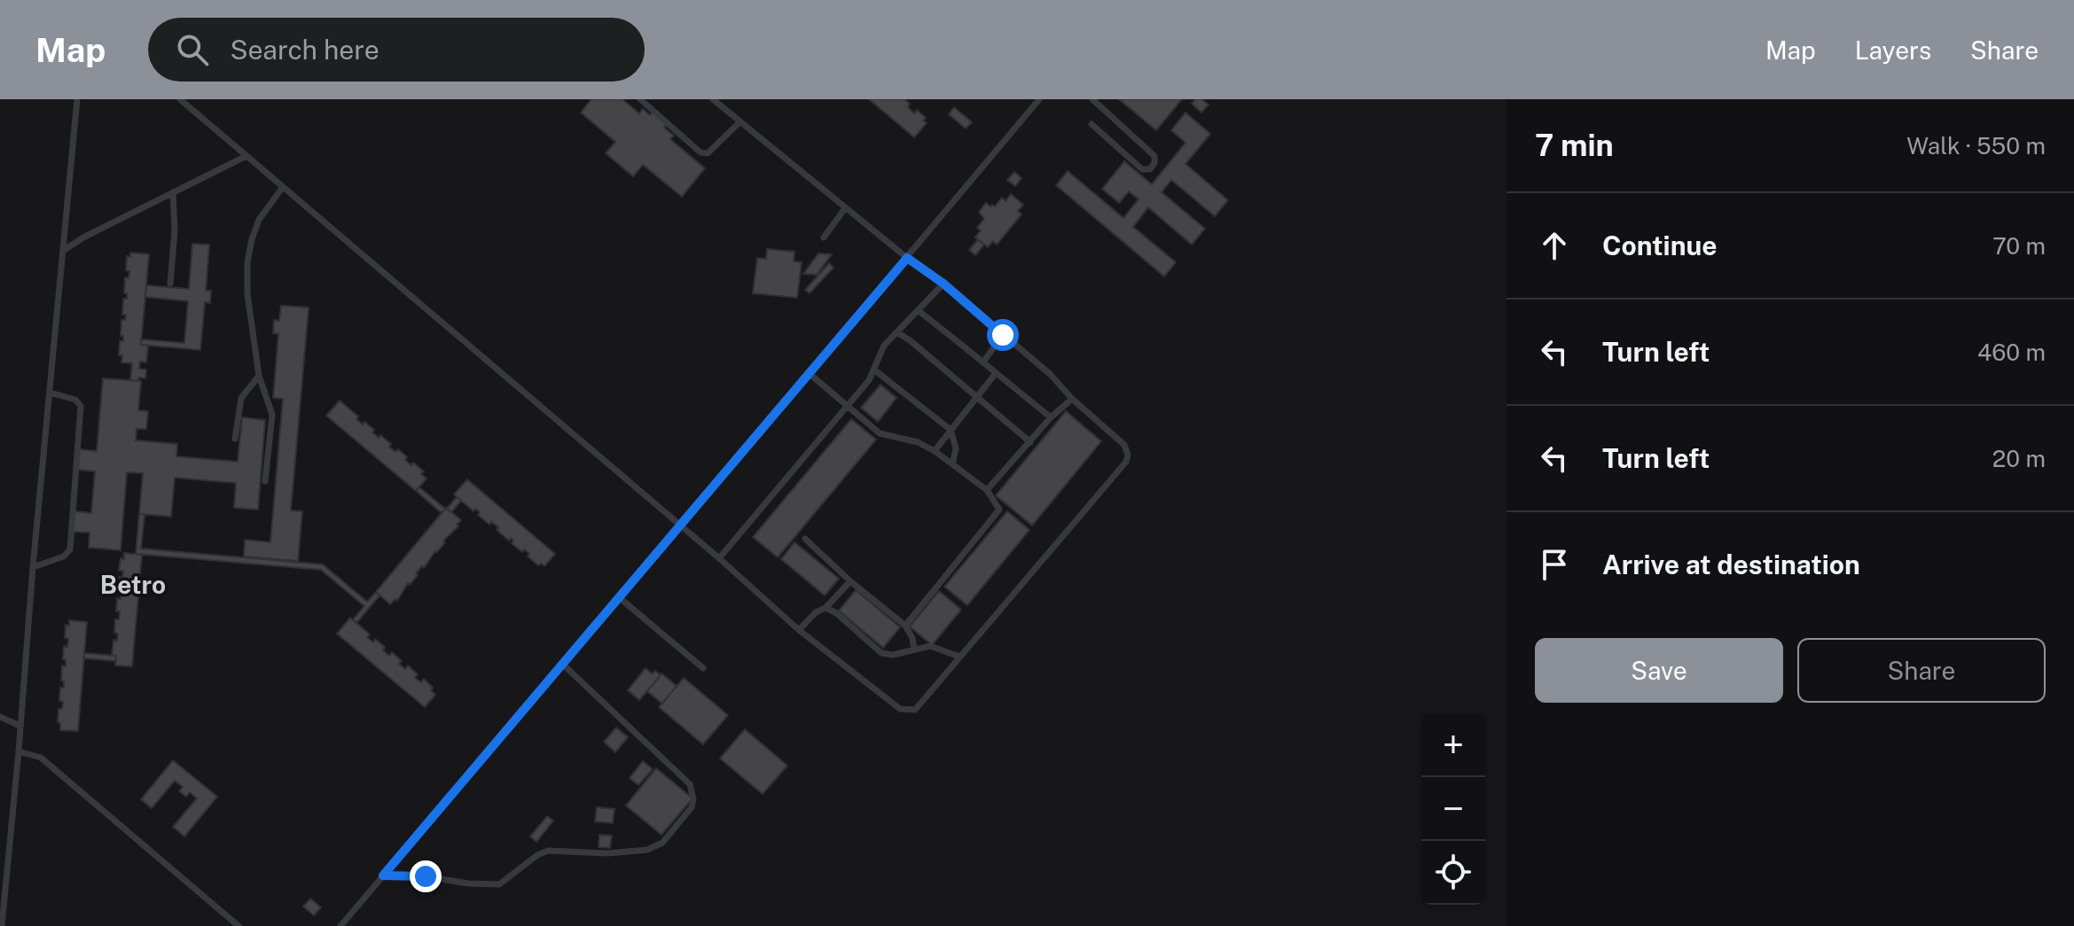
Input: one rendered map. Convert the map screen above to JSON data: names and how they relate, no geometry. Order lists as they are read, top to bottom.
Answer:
{
  "districts": ["Betro"],
  "page": {
    "header": "Map",
    "search": "Search here",
    "nav": ["Map", "Layers", "Share"],
    "heading": ["7 min", "Walk · 550 m"],
    "list": [
      ["Continue", "70 m"],
      ["Turn left", "460 m"],
      ["Turn left", "20 m"],
      "Arrive at destination"
    ],
    "buttons": ["Save", "Share"],
    "map_buttons": ["+", "−"]
  }
}
